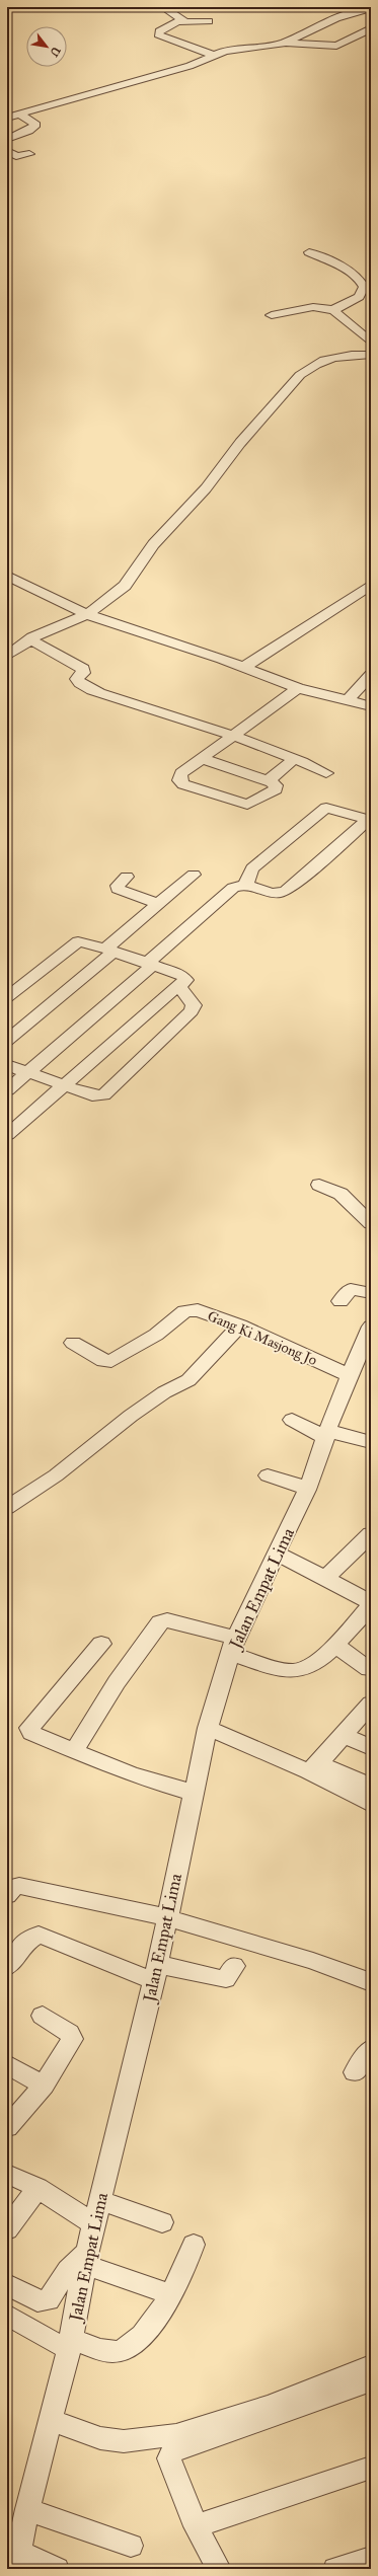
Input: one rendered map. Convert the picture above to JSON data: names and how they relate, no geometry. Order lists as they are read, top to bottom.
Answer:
{
  "streets": {
    "street": ["Gang Ki Masjong Jo", "Jalan Empat Lima"]
  },
  "crossings": [
    ["Gang Ki Masjong Jo", "Jalan Empat Lima"]
  ],
  "north": "bottom right"
}
